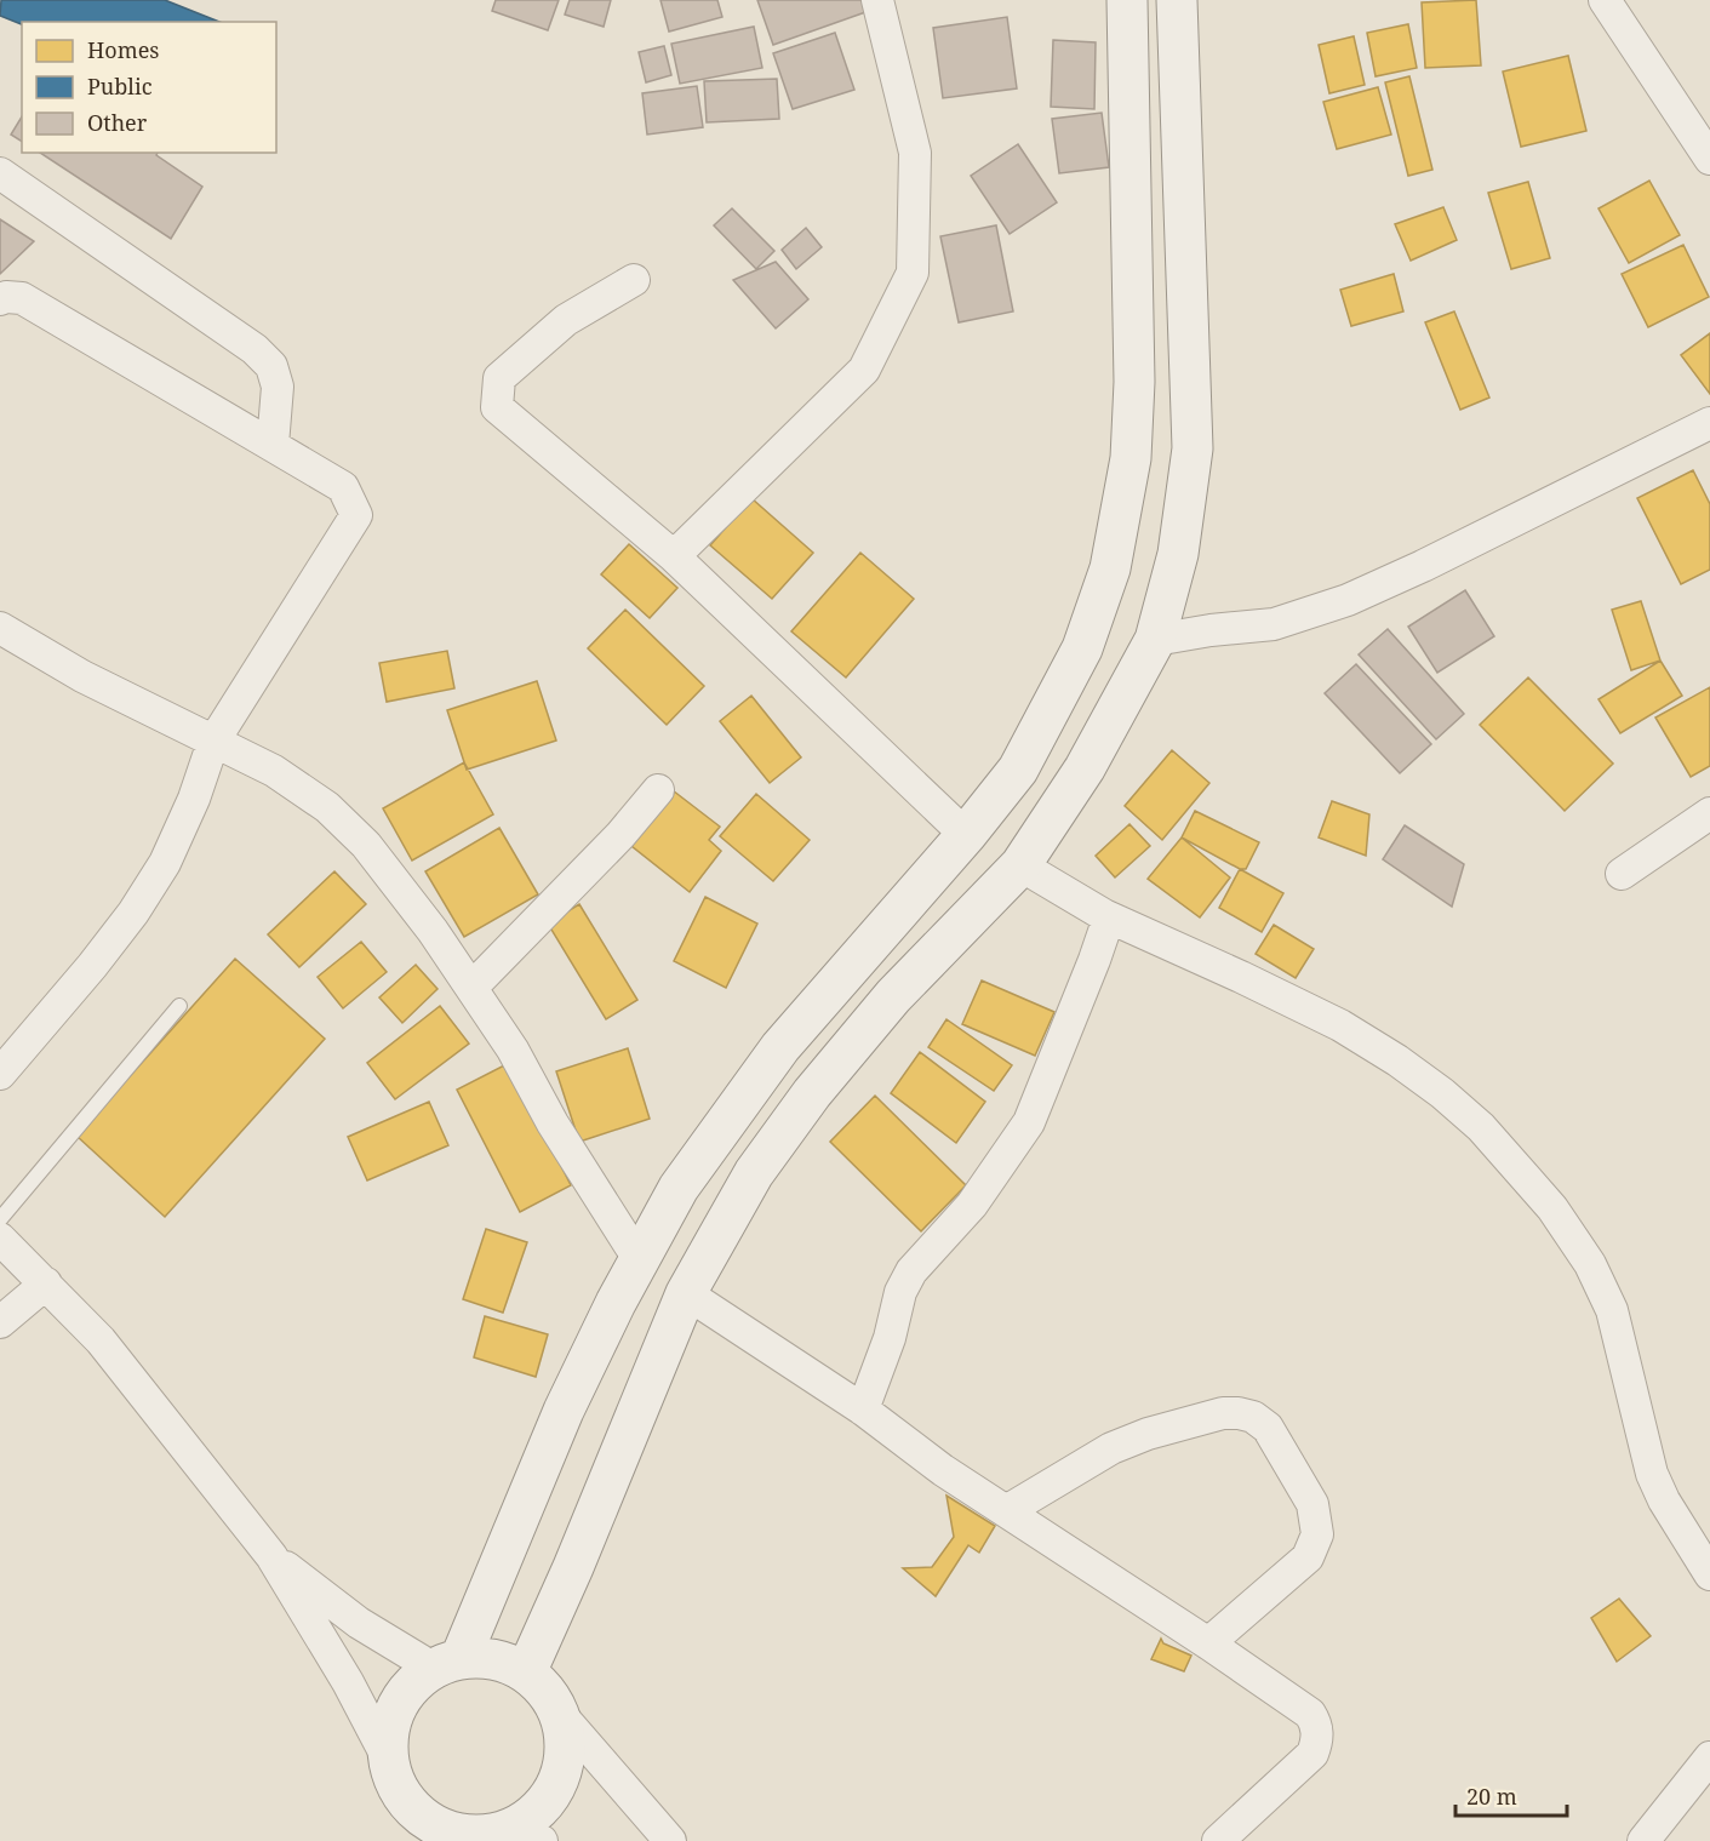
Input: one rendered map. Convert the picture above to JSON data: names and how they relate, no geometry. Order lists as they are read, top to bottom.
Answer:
{
  "legend": ["Homes", "Public", "Other"],
  "scale_bar": "20 m"
}
